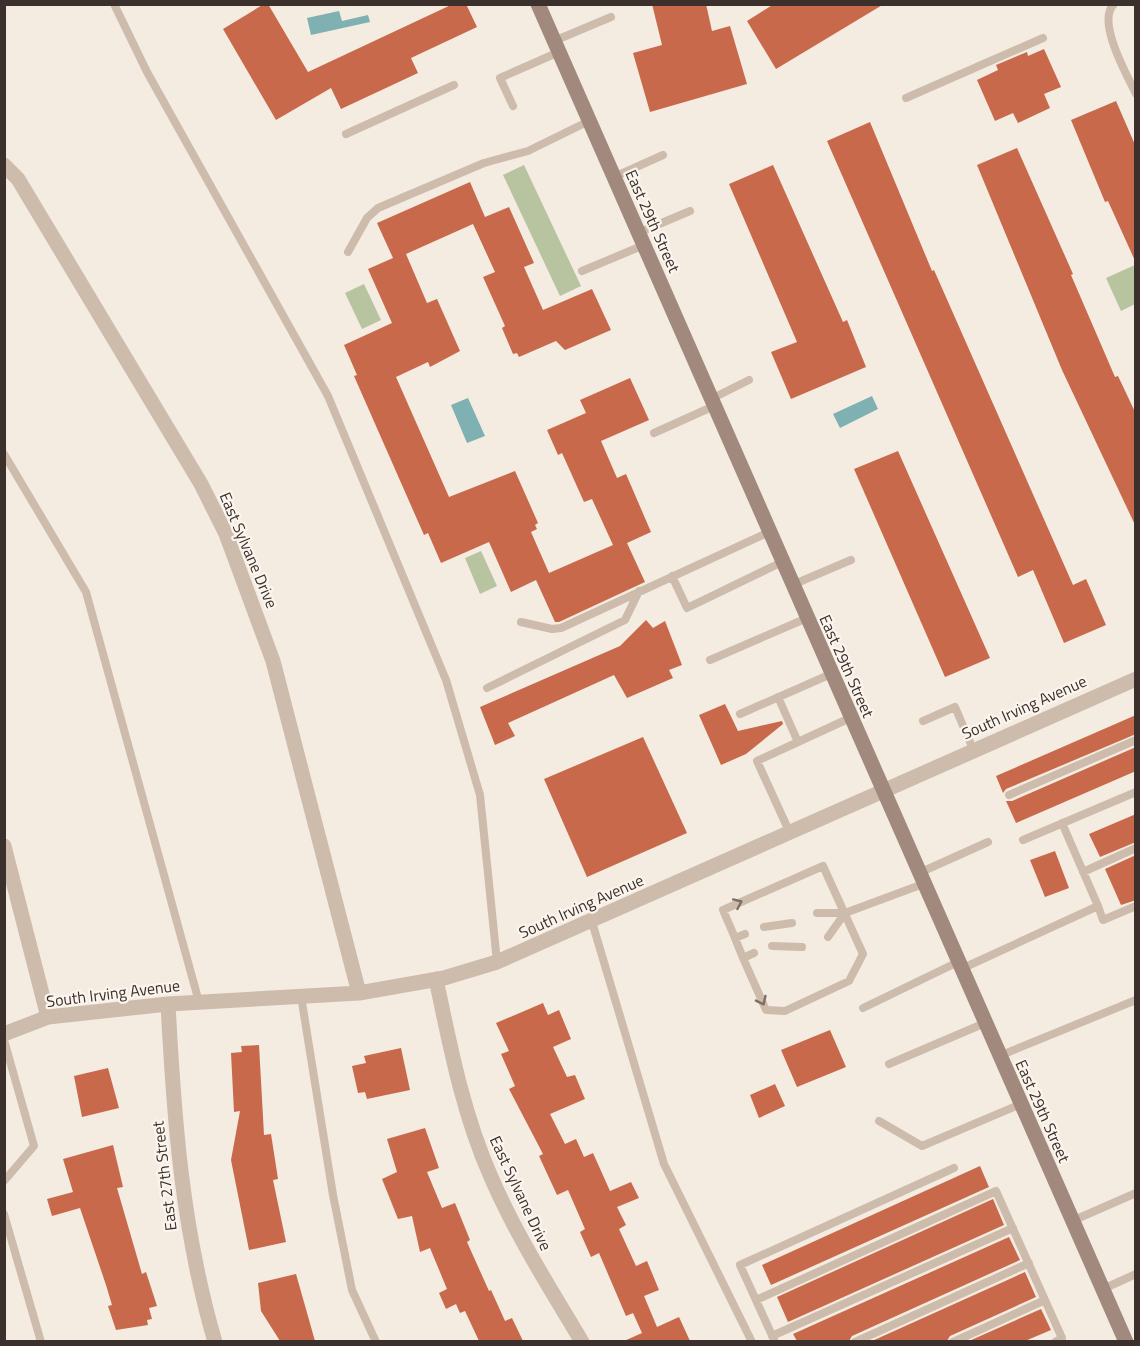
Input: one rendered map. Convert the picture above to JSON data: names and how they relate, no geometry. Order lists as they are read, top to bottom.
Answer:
{
  "streets": {
    "street": [
      "East 29th Street",
      "East Sylvane Drive",
      "South Irving Avenue",
      "East 27th Street"
    ]
  },
  "crossings": [
    ["East 29th Street", "South Irving Avenue"],
    ["East Sylvane Drive", "South Irving Avenue"],
    ["South Irving Avenue", "East 27th Street"]
  ]
}
